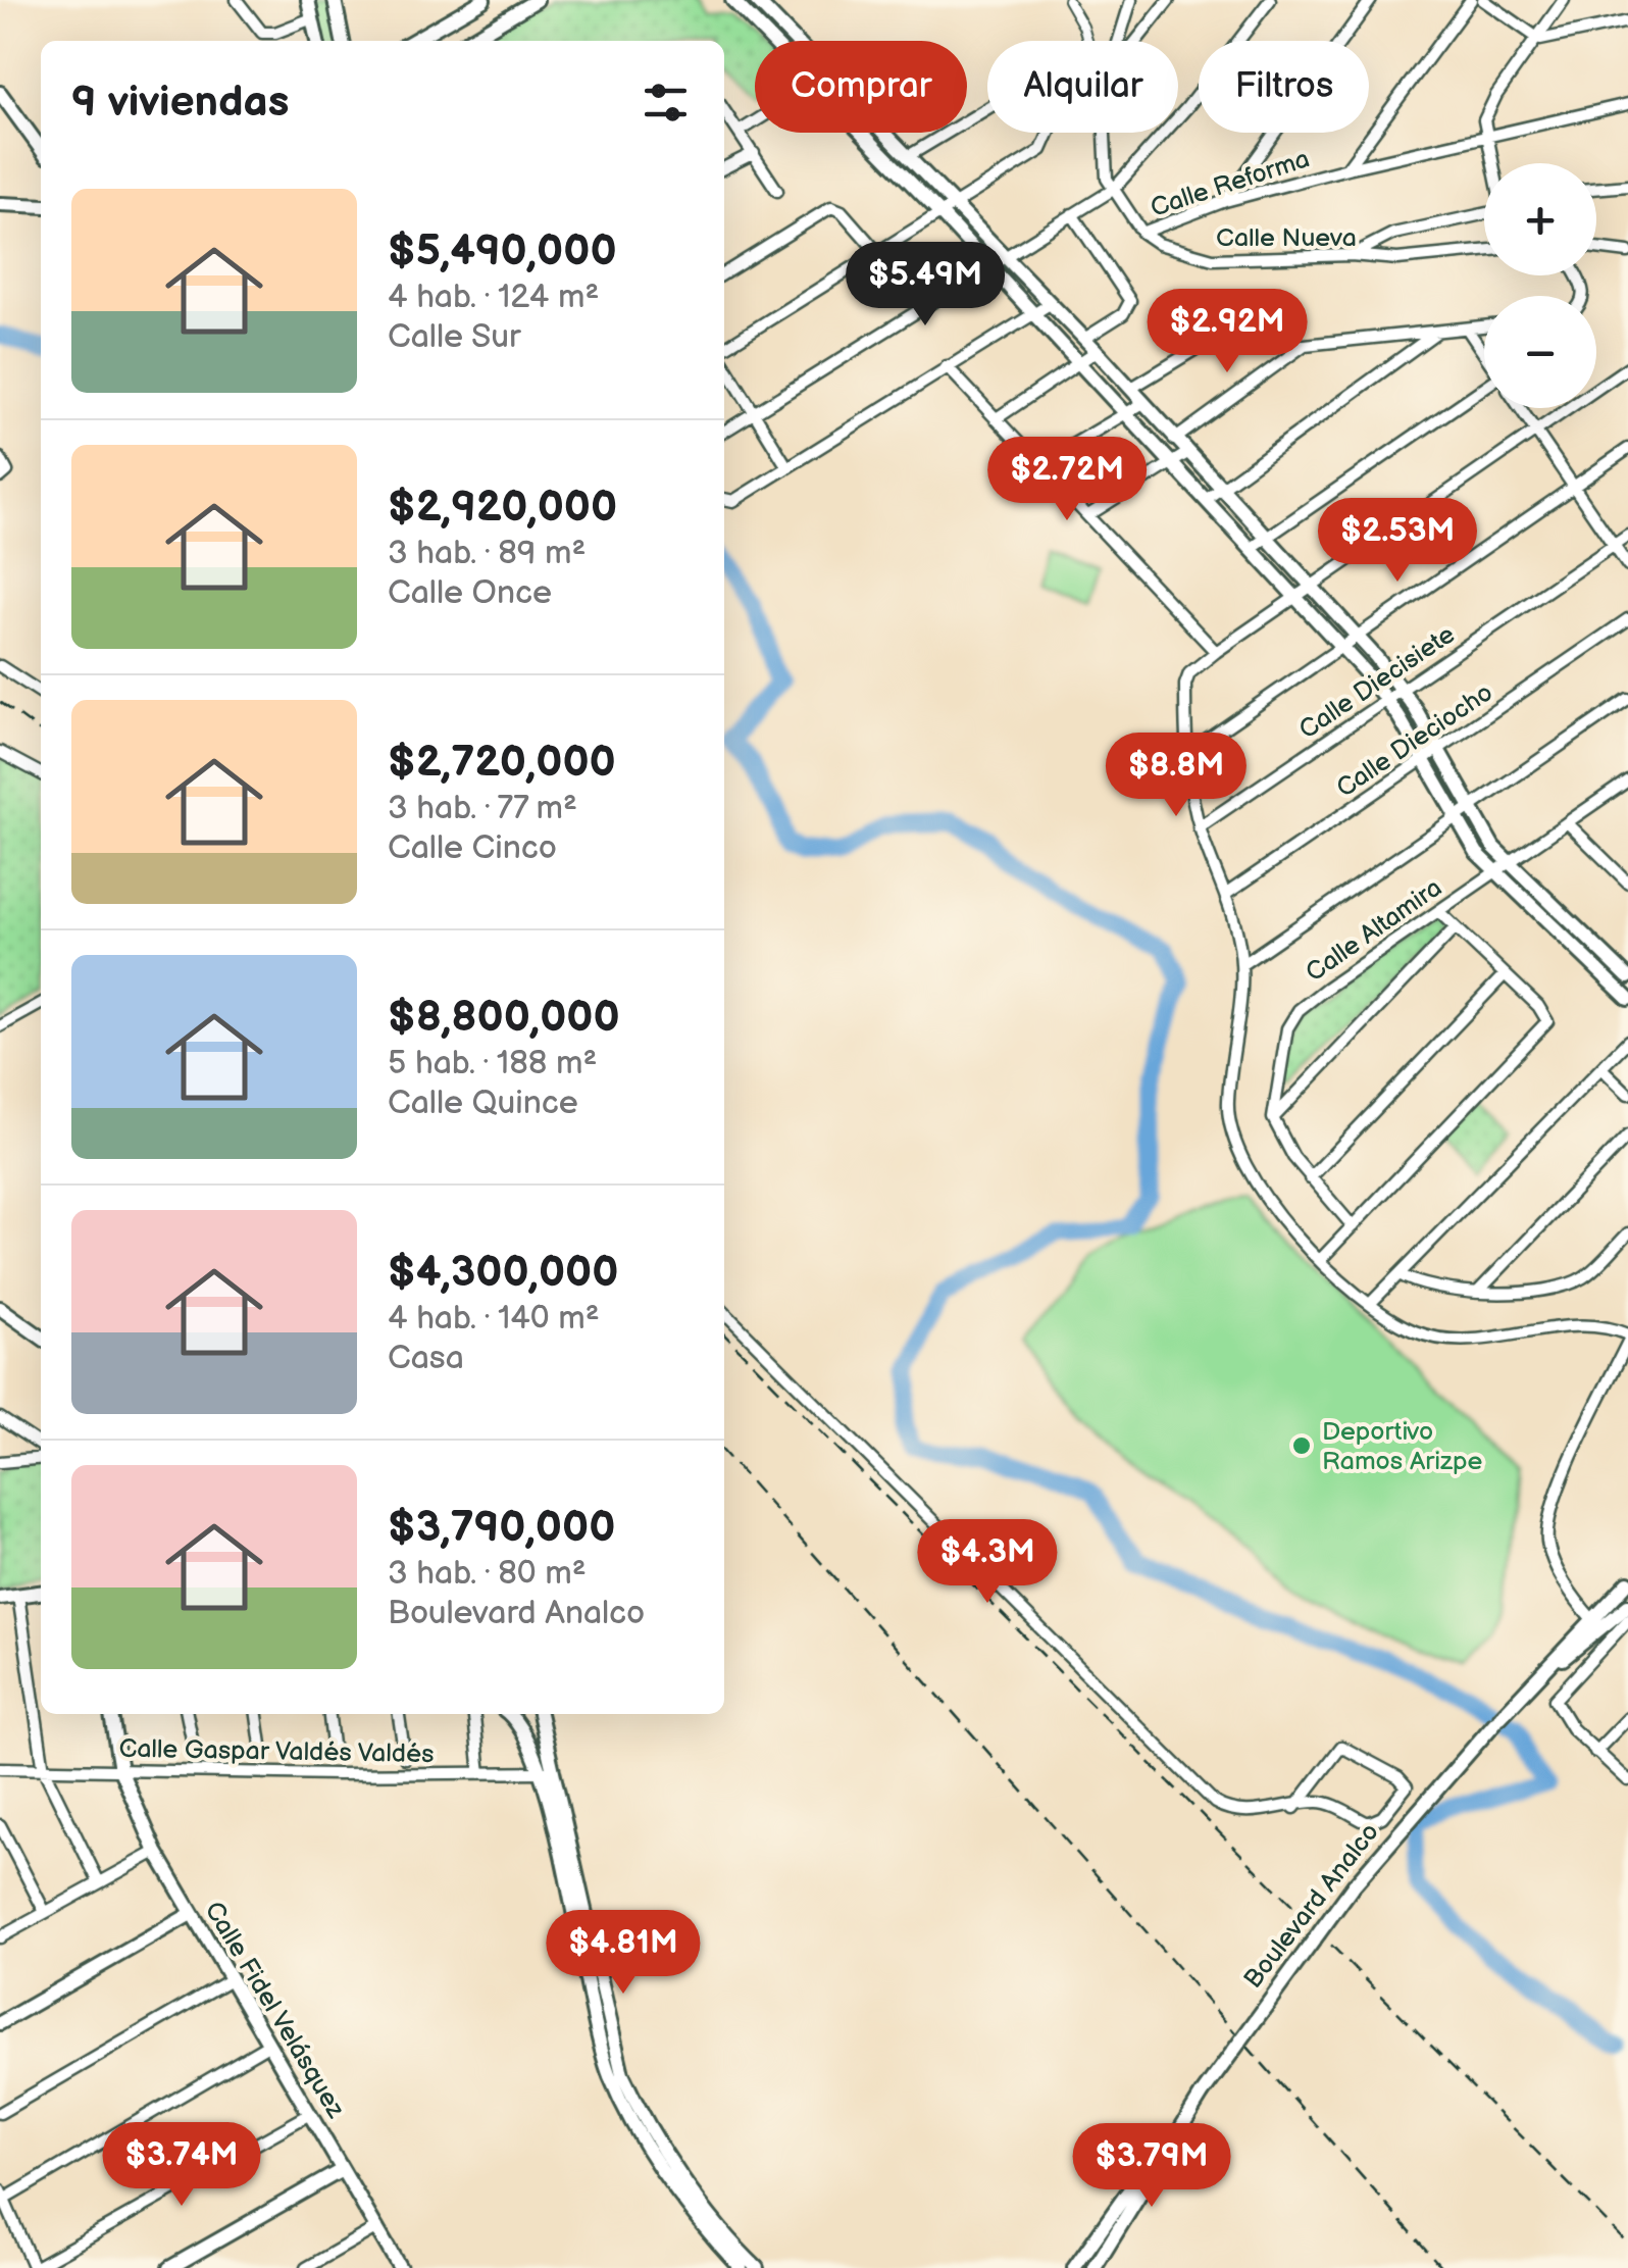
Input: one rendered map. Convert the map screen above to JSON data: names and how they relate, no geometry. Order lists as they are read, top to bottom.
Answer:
{
  "streets": {
    "street": [
      "Calle Reforma",
      "Calle Nueva",
      "Calle Diecisiete",
      "Calle Dieciocho",
      "Calle Altamira",
      "Calle Gaspar Valdés Valdés",
      "Boulevard Analco",
      "Calle Fidel Velásquez"
    ]
  },
  "crossings": [
    ["Calle Reforma", "Calle Nueva"],
    ["Calle Gaspar Valdés Valdés", "Calle Fidel Velásquez"]
  ],
  "places": ["Deportivo Ramos Arizpe"],
  "page": {
    "chip": ["Comprar", "Alquilar", "Filtros"],
    "heading": "9 viviendas",
    "map_buttons": ["+", "−"],
    "list": [
      {
        "name": "$5,490,000",
        "note": "4 hab. · 124 m² · Calle Sur"
      },
      {
        "name": "$2,920,000",
        "note": "3 hab. · 89 m² · Calle Once"
      },
      {
        "name": "$2,720,000",
        "note": "3 hab. · 77 m² · Calle Cinco"
      },
      {
        "name": "$8,800,000",
        "note": "5 hab. · 188 m² · Calle Quince"
      },
      {
        "name": "$4,300,000",
        "note": "4 hab. · 140 m² · Casa"
      },
      {
        "name": "$3,790,000",
        "note": "3 hab. · 80 m² · Boulevard Analco"
      }
    ],
    "price": [
      "$5.49M",
      "$2.92M",
      "$2.72M",
      "$2.53M",
      "$8.8M",
      "$4.3M",
      "$4.81M",
      "$3.74M",
      "$3.79M"
    ]
  }
}
